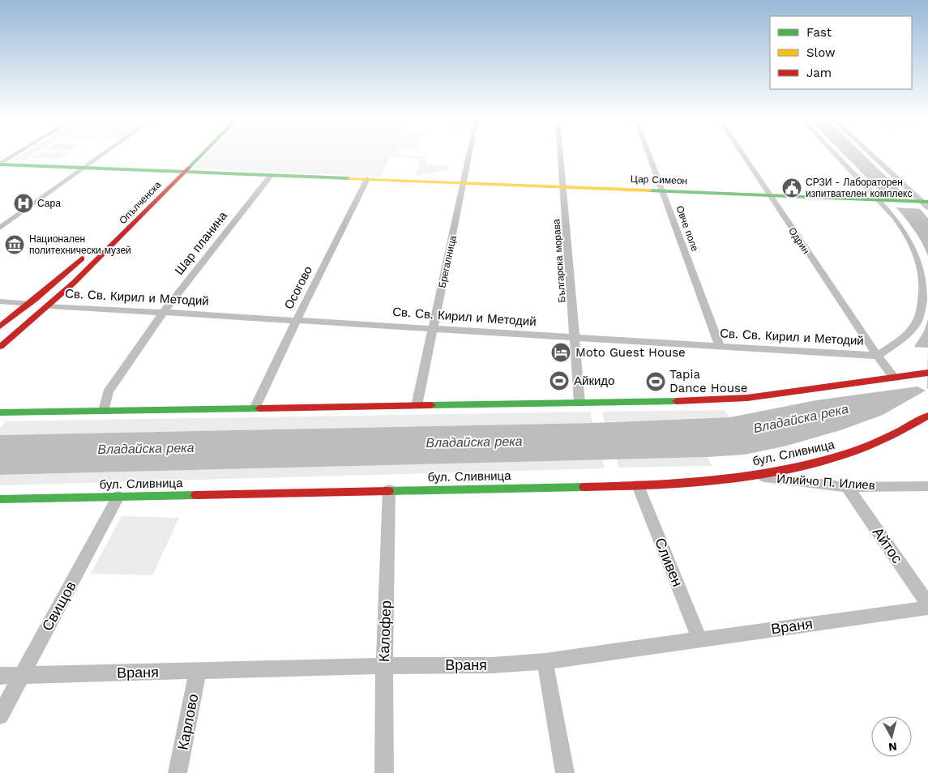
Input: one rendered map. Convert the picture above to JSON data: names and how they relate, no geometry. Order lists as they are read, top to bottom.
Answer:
{
  "streets": {
    "main road": ["Цар Симеон", "Опълченска", "бул. Сливница"],
    "street": [
      "Овче поле",
      "Одрин",
      "Шар планина",
      "Българска морава",
      "Брегалница",
      "Осогово",
      "Св. Св. Кирил и Методий",
      "Илийчо П. Илиев",
      "Айтос",
      "Сливен",
      "Свищов",
      "Враня",
      "Калофер",
      "Карлово"
    ]
  },
  "crossings": [
    ["Цар Симеон", "Опълченска"],
    ["Цар Симеон", "Овче поле"],
    ["Цар Симеон", "Одрин"],
    ["Цар Симеон", "Шар планина"],
    ["Цар Симеон", "Българска морава"],
    ["Цар Симеон", "Брегалница"],
    ["Цар Симеон", "Осогово"],
    ["Опълченска", "Св. Св. Кирил и Методий"],
    ["Овче поле", "Св. Св. Кирил и Методий"],
    ["Одрин", "Св. Св. Кирил и Методий"],
    ["Шар планина", "Св. Св. Кирил и Методий"],
    ["Българска морава", "Св. Св. Кирил и Методий"],
    ["Брегалница", "Св. Св. Кирил и Методий"],
    ["Осогово", "Св. Св. Кирил и Методий"],
    ["бул. Сливница", "Илийчо П. Илиев"],
    ["бул. Сливница", "Сливен"],
    ["бул. Сливница", "Свищов"],
    ["бул. Сливница", "Калофер"],
    ["Илийчо П. Илиев", "Айтос"],
    ["Сливен", "Враня"],
    ["Свищов", "Враня"],
    ["Враня", "Калофер"],
    ["Враня", "Карлово"]
  ],
  "water": ["Владайска река"],
  "places": {
    "public building": ["СРЗИ - Лабораторен изпитвателен комплекс"],
    "hospital": ["Сара"],
    "museum": ["Национален политехнически музей"],
    "hotel": ["Moto Guest House"],
    "sports": ["Айкидо", "Tapia Dance House"]
  },
  "legend": ["Fast", "Slow", "Jam"],
  "north": "bottom"
}
